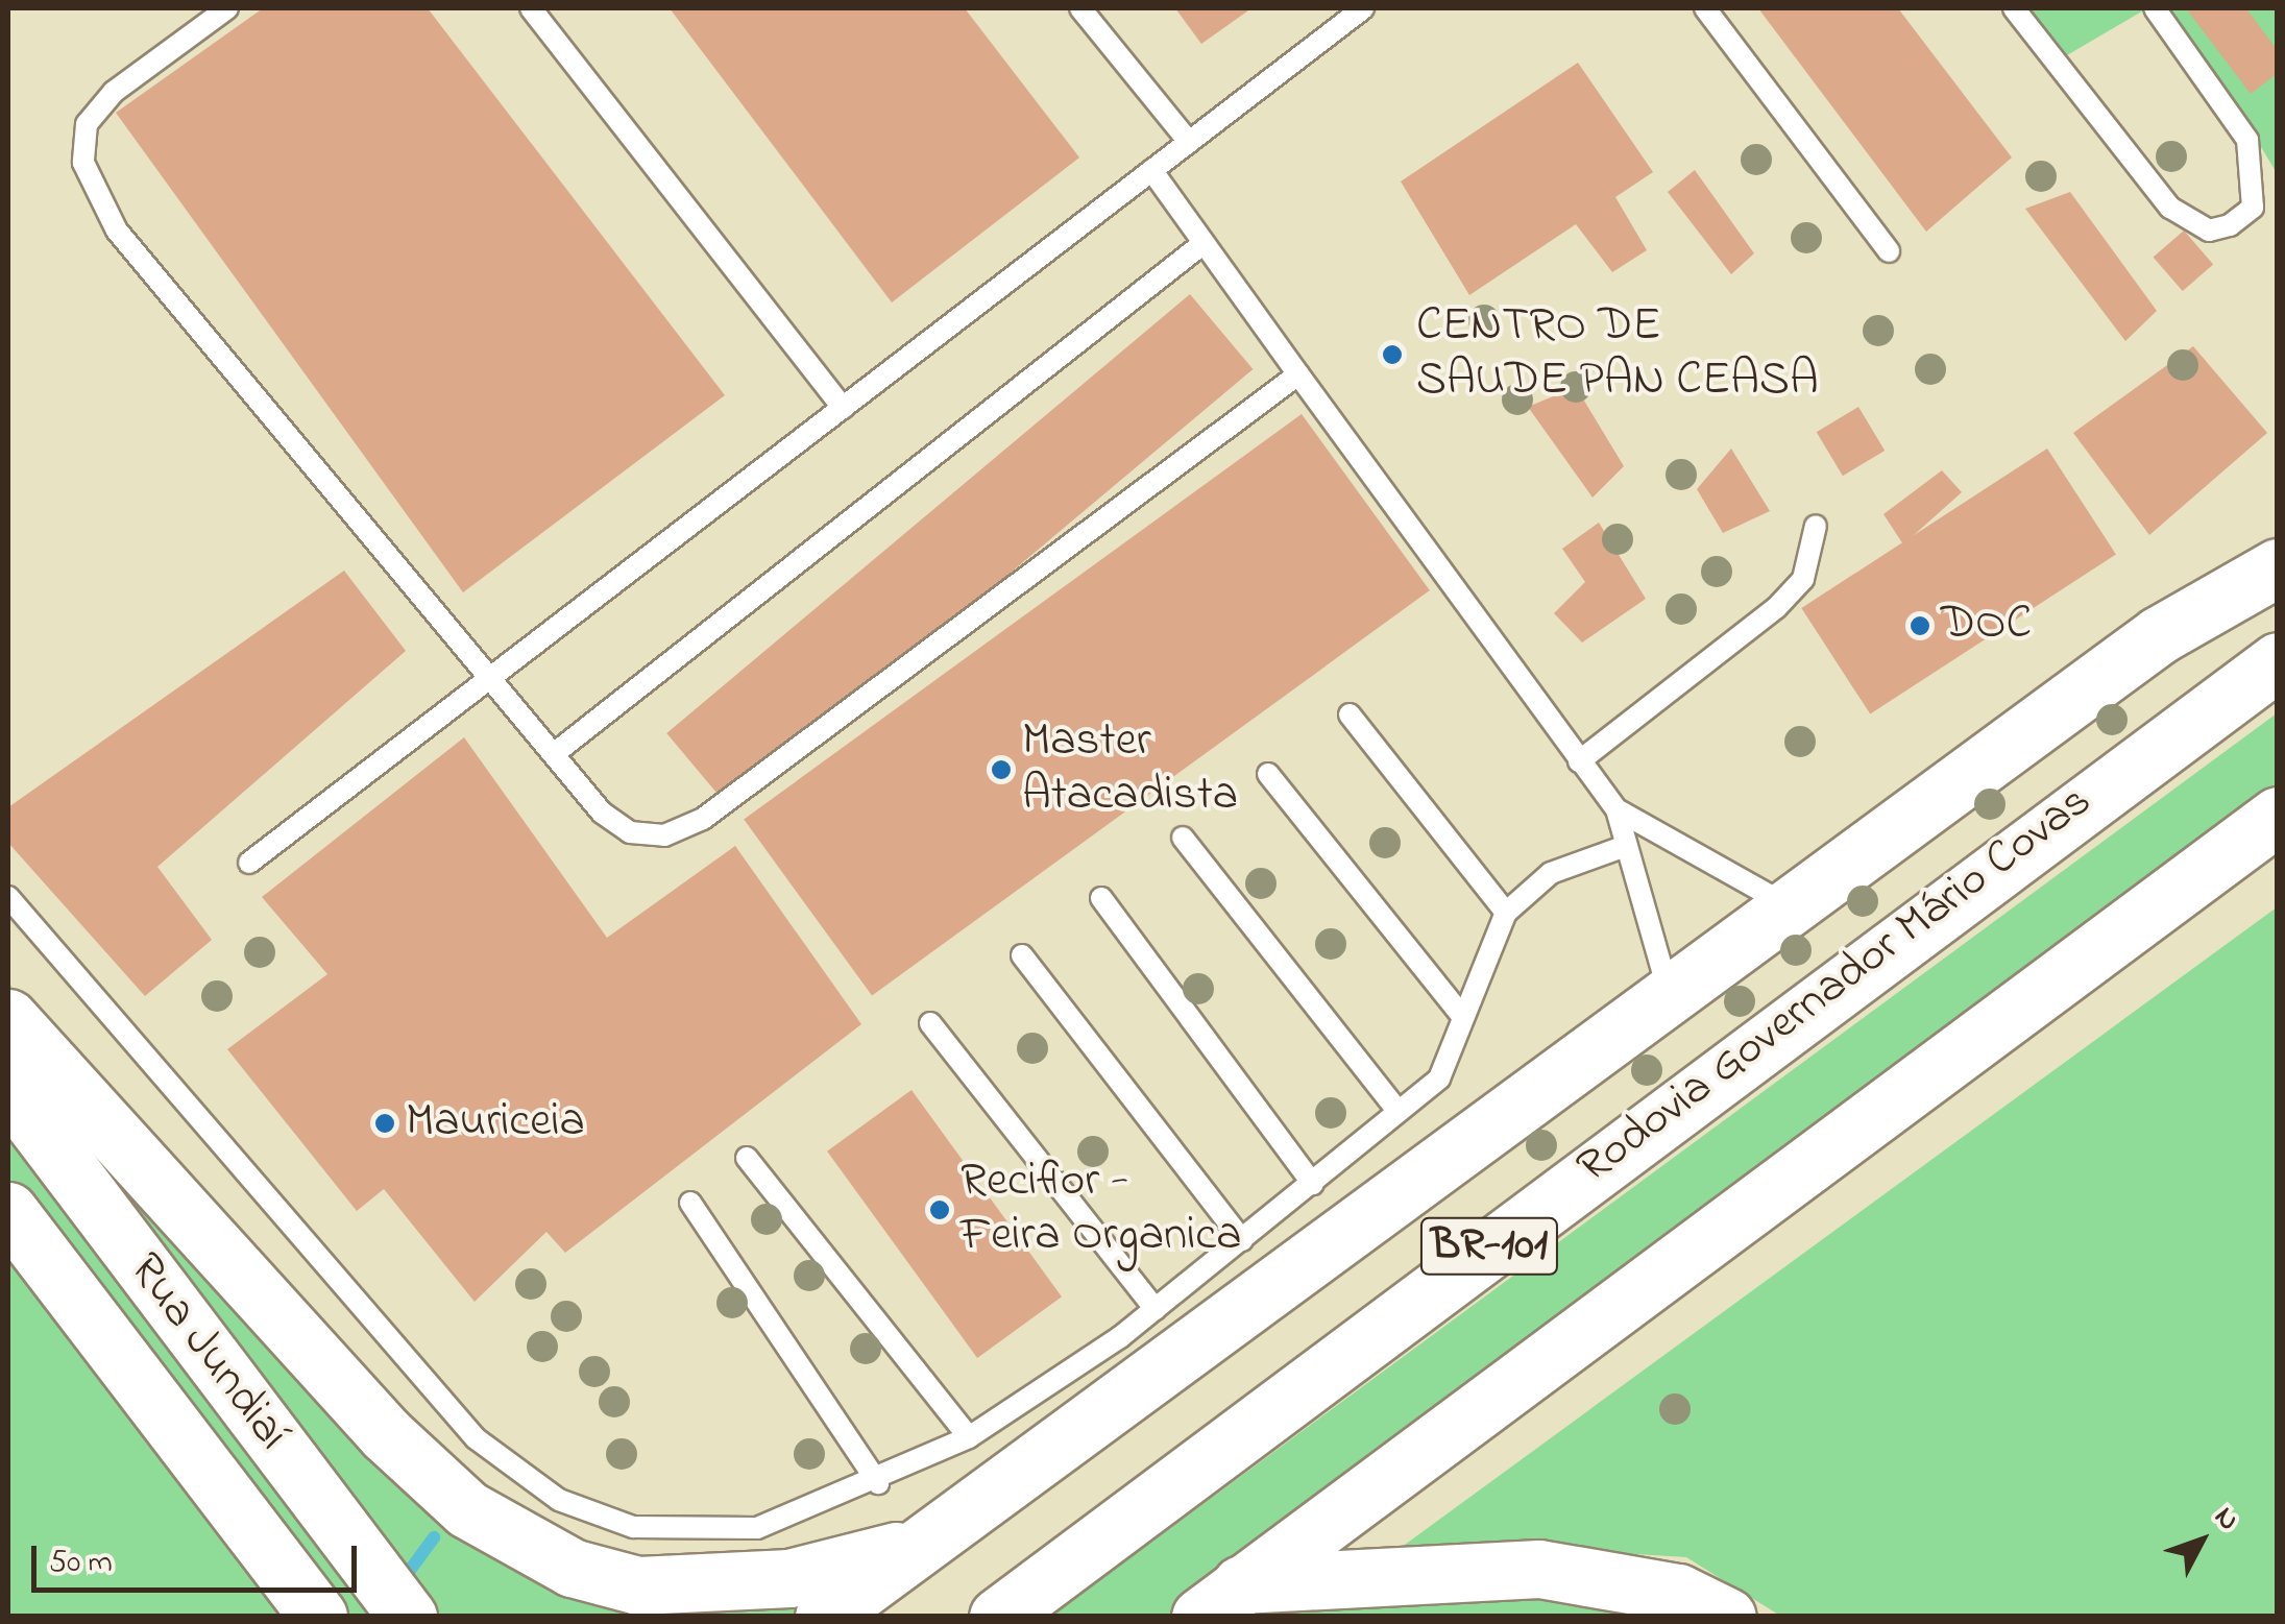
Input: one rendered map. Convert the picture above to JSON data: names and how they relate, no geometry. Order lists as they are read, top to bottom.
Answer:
{
  "streets": {
    "main road": ["Rodovia Governador Mário Covas", "BR-101", "Rua Jundiaí"]
  },
  "places": [
    "CENTRO DE SAUDE PAN CEASA",
    "DOC",
    "Master Atacadista",
    "Mauriceia",
    "Reciflor - Feira Organica"
  ],
  "scale_bar": "50 m",
  "north": "top right"
}
